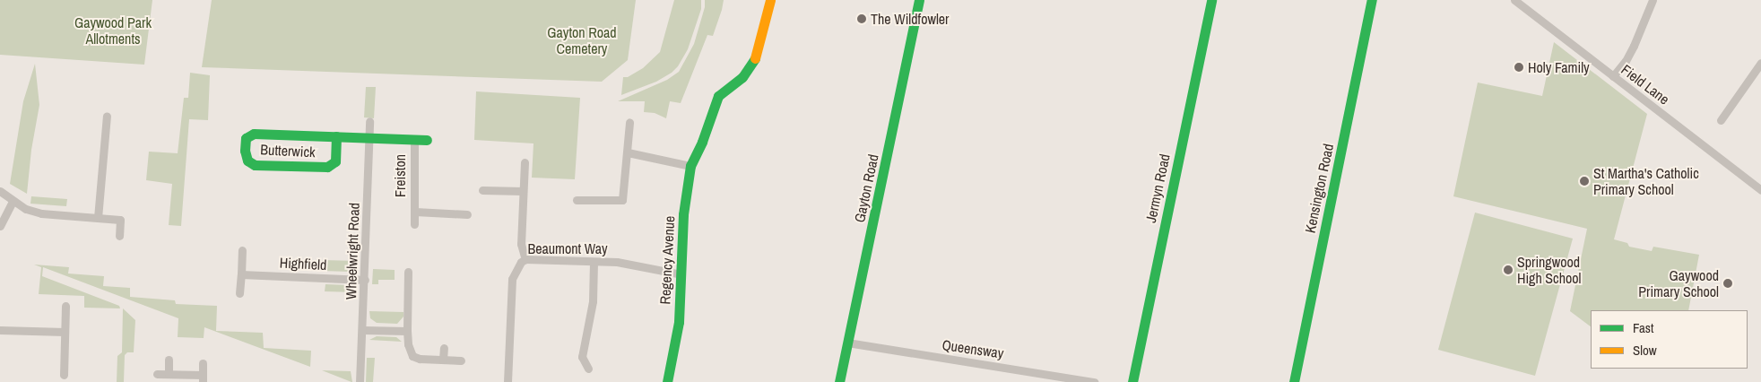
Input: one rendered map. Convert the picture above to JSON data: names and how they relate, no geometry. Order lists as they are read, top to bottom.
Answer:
{
  "streets": {
    "street": [
      "Field Lane",
      "Butterwick",
      "Freiston",
      "Gayton Road",
      "Jermyn Road",
      "Kensington Road",
      "Beaumont Way",
      "Wheelwright Road",
      "Regency Avenue",
      "Highfield",
      "Queensway"
    ]
  },
  "crossings": [
    ["Butterwick", "Freiston"],
    ["Butterwick", "Wheelwright Road"],
    ["Freiston", "Wheelwright Road"],
    ["Gayton Road", "Queensway"],
    ["Beaumont Way", "Regency Avenue"],
    ["Wheelwright Road", "Highfield"]
  ],
  "parks": ["Gaywood Park Allotments", "Gayton Road Cemetery"],
  "places": [
    "The Wildfowler",
    "Holy Family",
    "St Martha's Catholic Primary School",
    "Springwood High School",
    "Gaywood Primary School"
  ],
  "legend": ["Fast", "Slow"]
}
